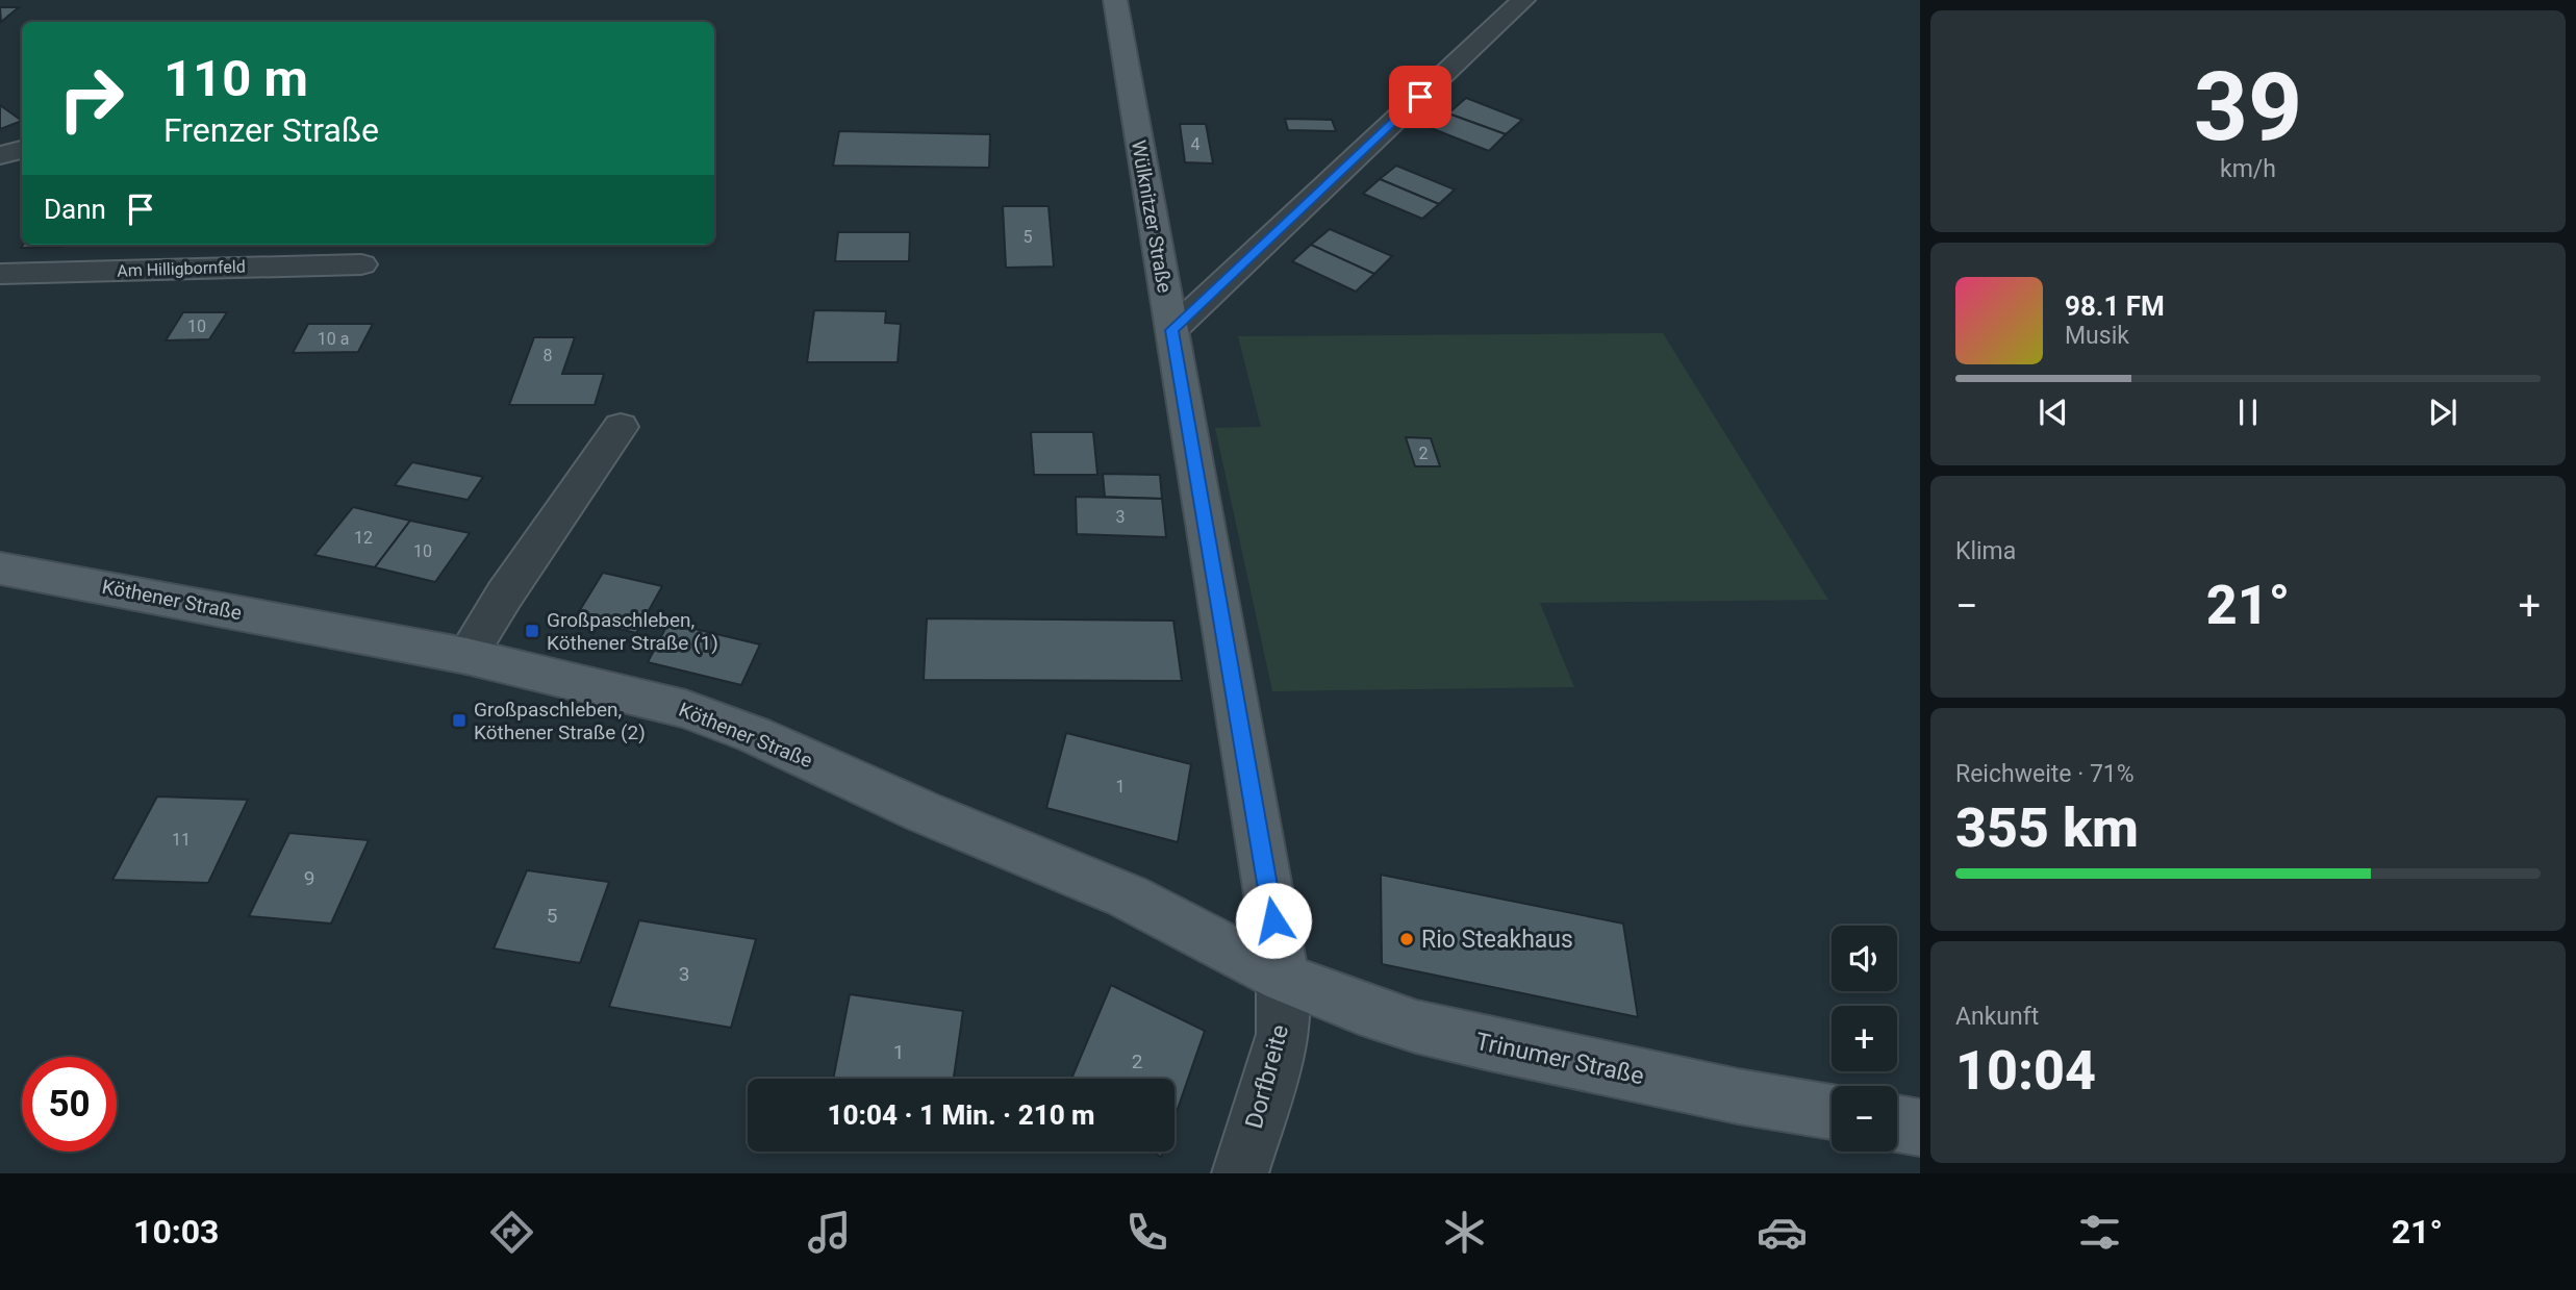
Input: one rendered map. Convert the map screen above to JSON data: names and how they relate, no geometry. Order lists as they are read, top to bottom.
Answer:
{
  "streets": {
    "main road": ["Wülknitzer Straße", "Köthener Straße", "Trinumer Straße"],
    "street": ["Am Hilligbornfeld", "Dorfbreite"]
  },
  "crossings": [
    ["Wülknitzer Straße", "Köthener Straße"],
    ["Wülknitzer Straße", "Trinumer Straße"],
    ["Wülknitzer Straße", "Dorfbreite"],
    ["Köthener Straße", "Trinumer Straße"],
    ["Köthener Straße", "Dorfbreite"],
    ["Trinumer Straße", "Dorfbreite"]
  ],
  "places": {
    "transit": ["Großpaschleben, Köthener Straße (1)", "Großpaschleben, Köthener Straße (2)"],
    "other": ["Rio Steakhaus"]
  },
  "house_numbers": [
    "4",
    "5",
    "10",
    "10 a",
    "8",
    "2",
    "3",
    "12",
    "10",
    "1",
    "11",
    "9",
    "5",
    "3",
    "1",
    "2"
  ],
  "page": {
    "tile": [
      ["39", "km/h"],
      "Klima",
      ["Reichweite · 71%", "355 km"],
      ["Ankunft", "10:04"]
    ],
    "turn": ["110 m", "Frenzer Straße"],
    "then": "Dann",
    "song": ["98.1 FM", "Musik"],
    "heat": ["−", "21°", "+"],
    "map_buttons": ["+", "−"],
    "limit": "50",
    "trip": "10:04 · 1 Min. · 210 m",
    "tabs": ["10:03", "21°"]
  }
}
